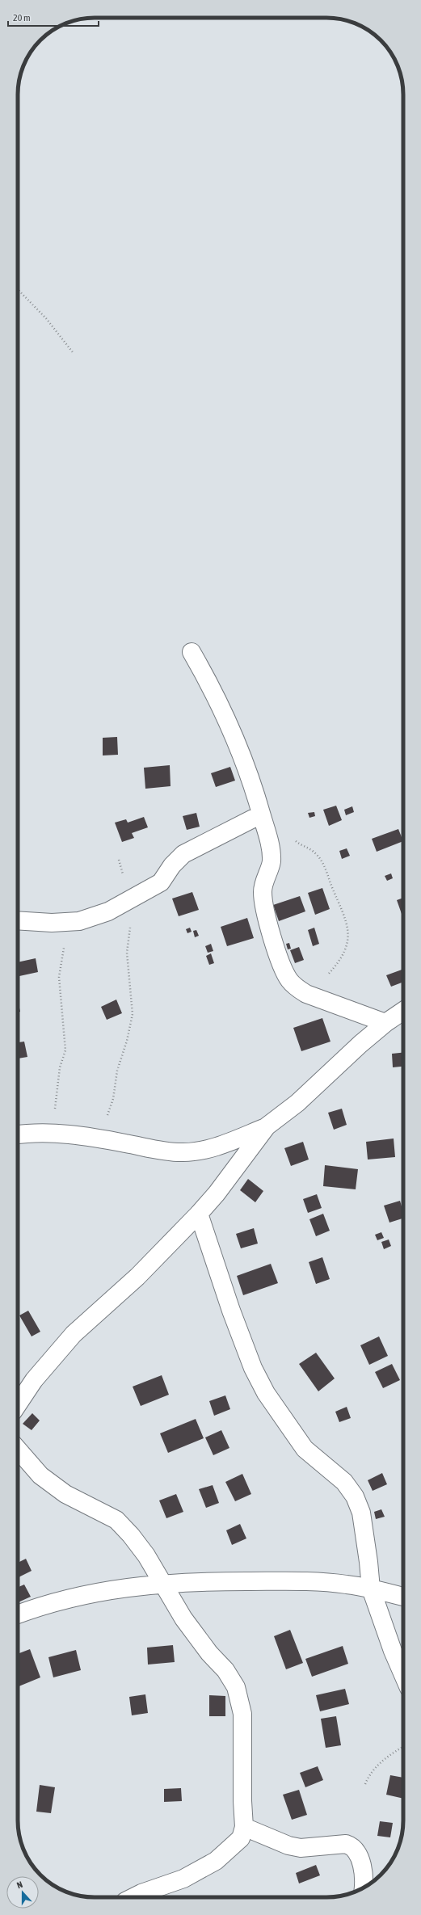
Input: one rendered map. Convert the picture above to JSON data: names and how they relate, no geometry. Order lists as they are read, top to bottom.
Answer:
{
  "scale_bar": "20 m",
  "north": "top"
}
